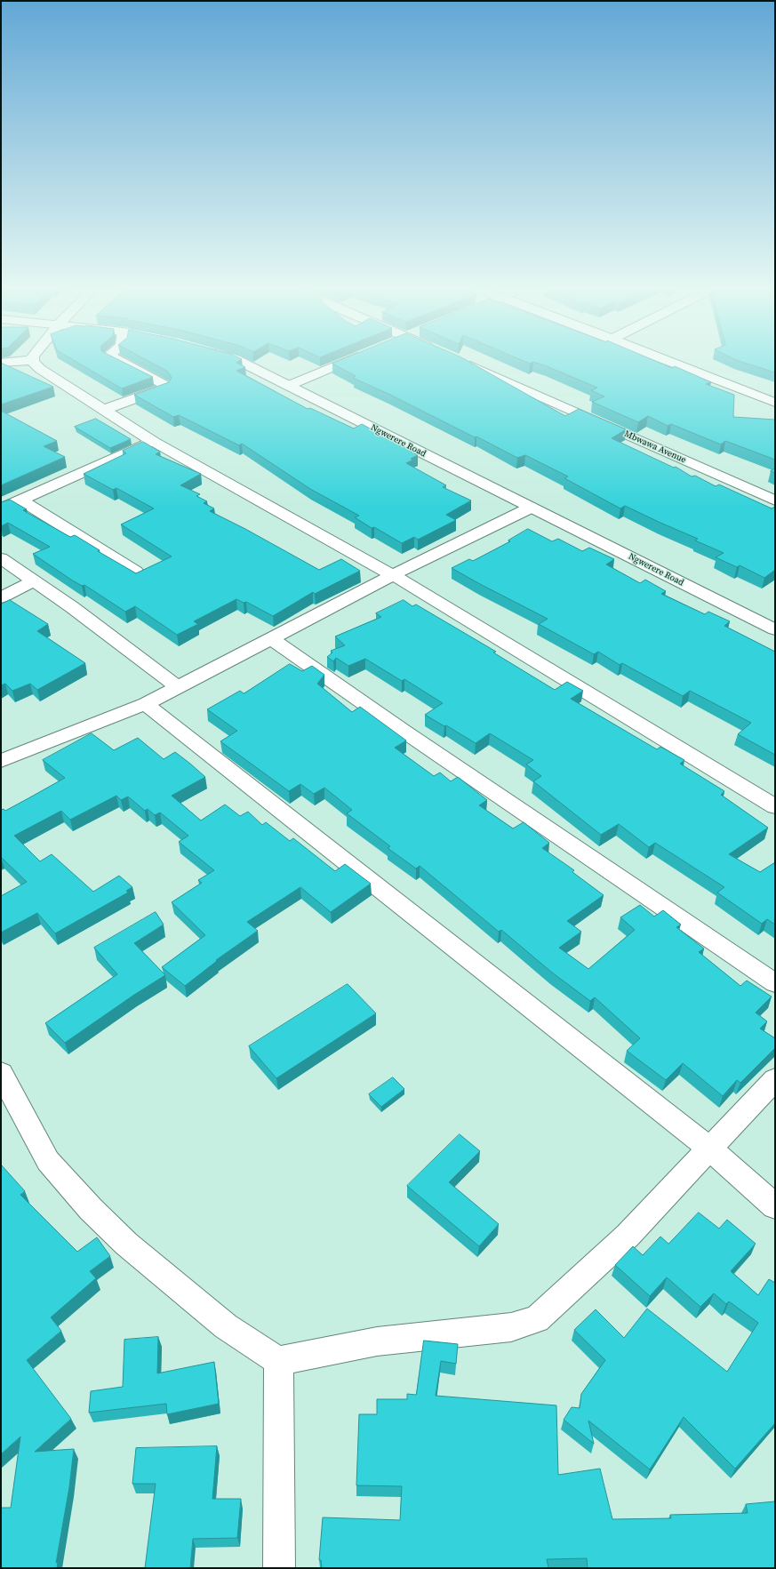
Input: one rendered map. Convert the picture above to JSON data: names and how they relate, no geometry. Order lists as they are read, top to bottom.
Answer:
{
  "streets": {
    "street": ["Ngwerere Road", "Mbwawa Avenue"]
  }
}
